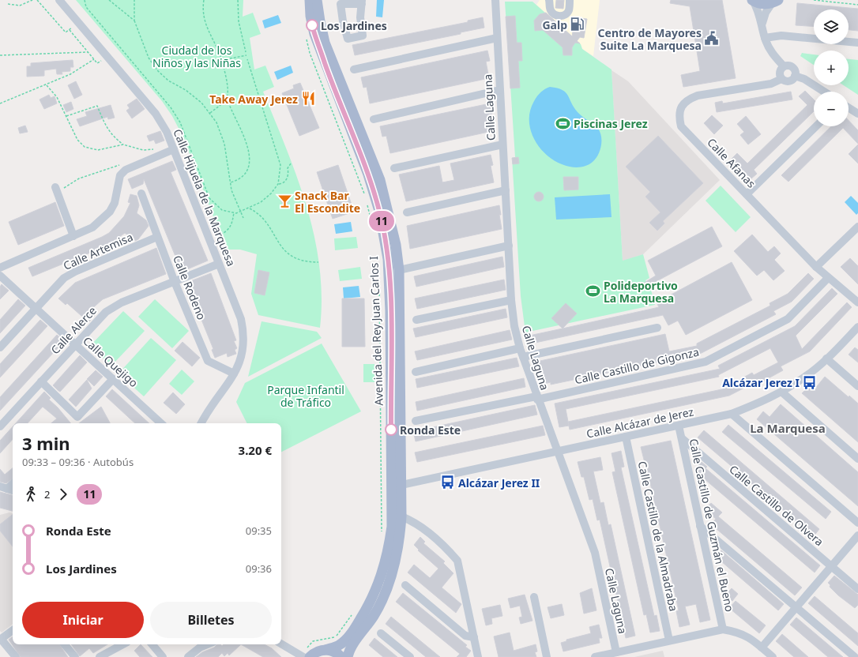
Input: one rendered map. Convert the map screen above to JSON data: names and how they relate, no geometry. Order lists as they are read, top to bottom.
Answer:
{
  "streets": {
    "main road": ["Avenida del Rey Juan Carlos I"],
    "street": [
      "Calle Laguna",
      "Calle Afanas",
      "Calle Hijuela de la Marquesa",
      "Calle Artemisa",
      "Calle Rodeno",
      "Calle Alerce",
      "Calle Quejigo",
      "Calle Castillo de Gigonza",
      "Calle Alcázar de Jerez",
      "Calle Castillo de Olvera",
      "Calle Castillo de Guzmán el Bueno",
      "Calle Castillo de la Almadraba"
    ]
  },
  "crossings": [
    ["Calle Laguna", "Calle Castillo de Gigonza"],
    ["Calle Laguna", "Calle Alcázar de Jerez"],
    ["Calle Afanas", "Calle Castillo de Gigonza"],
    ["Calle Hijuela de la Marquesa", "Calle Rodeno"],
    ["Calle Hijuela de la Marquesa", "Calle Alerce"],
    ["Calle Artemisa", "Calle Rodeno"],
    ["Calle Artemisa", "Calle Quejigo"],
    ["Calle Rodeno", "Calle Alerce"],
    ["Calle Alerce", "Calle Quejigo"],
    ["Avenida del Rey Juan Carlos I", "Calle Alcázar de Jerez"],
    ["Calle Alcázar de Jerez", "Calle Castillo de Guzmán el Bueno"],
    ["Calle Alcázar de Jerez", "Calle Castillo de la Almadraba"],
    ["Calle Castillo de Olvera", "Calle Castillo de Guzmán el Bueno"]
  ],
  "districts": ["La Marquesa"],
  "parks": ["Ciudad de los Niños y las Niñas", "Parque Infantil de Tráfico"],
  "places": {
    "fuel station": ["Galp"],
    "other": ["Los Jardines", "Ronda Este"],
    "public building": ["Centro de Mayores Suite La Marquesa"],
    "restaurant": ["Take Away Jerez"],
    "sports": ["Piscinas Jerez", "Polideportivo La Marquesa"],
    "bar": ["Snack Bar El Escondite"],
    "bus stop": ["Alcázar Jerez I", "Alcázar Jerez II"]
  },
  "lines": ["bus line 11"],
  "page": {
    "on_map": "11",
    "map_buttons": ["+", "−"],
    "heading": ["3 min", "09:33 – 09:36 · Autobús", "3.20 €"],
    "legs": ["2", "11"],
    "list": [
      {
        "name": "Ronda Este",
        "value": "09:35"
      },
      {
        "name": "Los Jardines",
        "value": "09:36"
      }
    ],
    "buttons": ["Iniciar", "Billetes"]
  }
}
